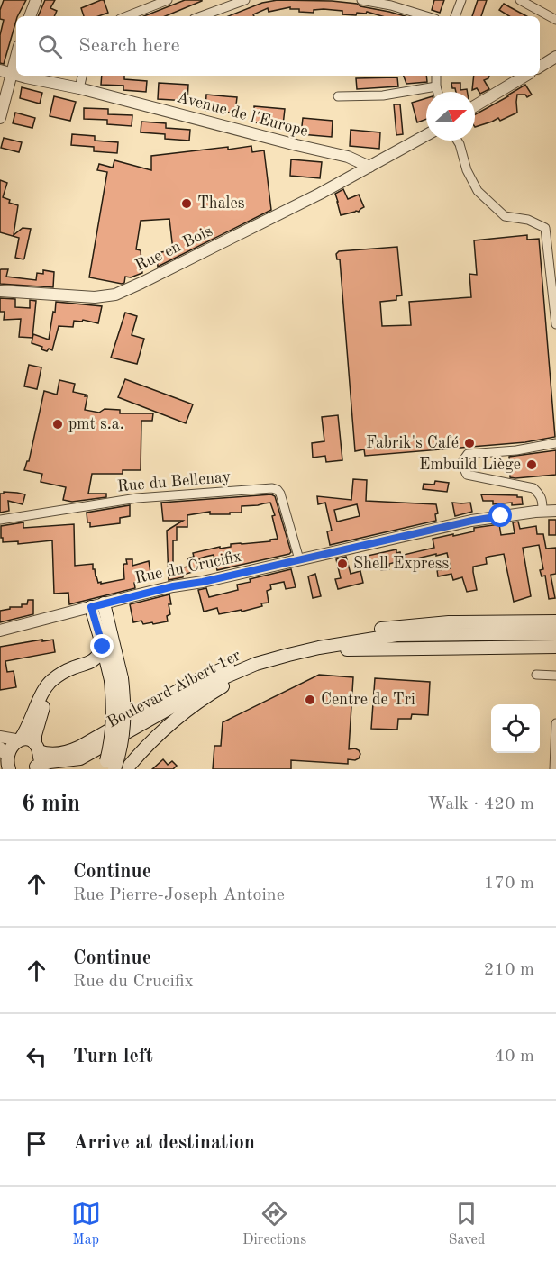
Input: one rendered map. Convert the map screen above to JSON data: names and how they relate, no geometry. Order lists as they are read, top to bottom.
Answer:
{
  "streets": {
    "main road": ["Boulevard Albert 1er"],
    "street": [
      "Avenue de l'Europe",
      "Rue en Bois",
      "Rue du Bellenay",
      "Rue du Crucifix"
    ]
  },
  "crossings": [
    ["Avenue de l'Europe", "Rue en Bois"],
    ["Rue du Bellenay", "Rue du Crucifix"]
  ],
  "places": [
    "Thales",
    "pmt s.a.",
    "Fabrik's Café",
    "Embuild Liège",
    "Shell Express",
    "Centre de Tri"
  ],
  "north": "right",
  "page": {
    "search": "Search here",
    "heading": ["6 min", "Walk · 420 m"],
    "list": [
      ["Continue", "Rue Pierre-Joseph Antoine", "170 m"],
      ["Continue", "Rue du Crucifix", "210 m"],
      ["Turn left", "40 m"],
      "Arrive at destination"
    ],
    "nav": ["Map", "Directions", "Saved"]
  }
}
